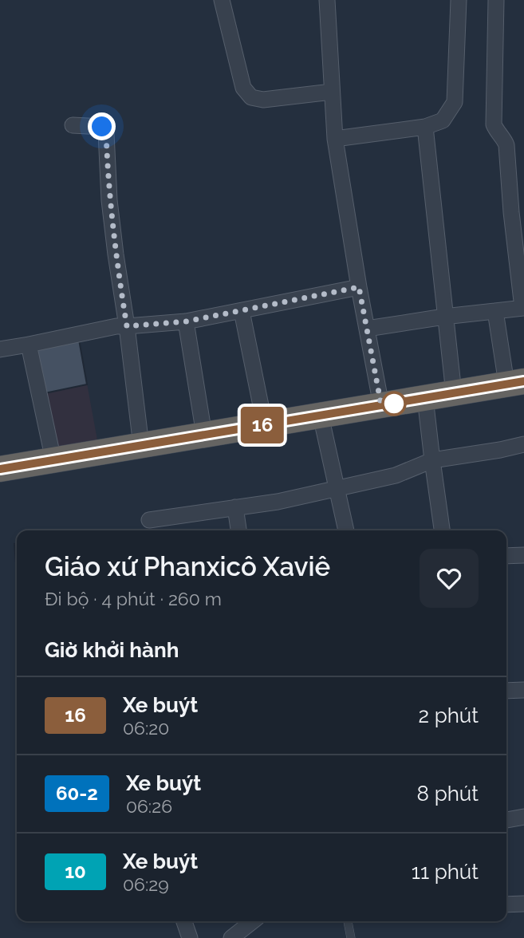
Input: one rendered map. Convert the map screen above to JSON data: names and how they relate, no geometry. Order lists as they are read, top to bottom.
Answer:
{
  "lines": ["bus line 16"],
  "page": {
    "on_map": "16",
    "heading": [
      ["Giáo xứ Phanxicô Xaviê", "Đi bộ · 4 phút · 260 m"],
      "Giờ khởi hành"
    ],
    "list": [
      {
        "mark": "16",
        "name": "Xe buýt",
        "note": "06:20",
        "value": "2 phút"
      },
      {
        "mark": "60-2",
        "name": "Xe buýt",
        "note": "06:26",
        "value": "8 phút"
      },
      {
        "mark": "10",
        "name": "Xe buýt",
        "note": "06:29",
        "value": "11 phút"
      }
    ]
  }
}
